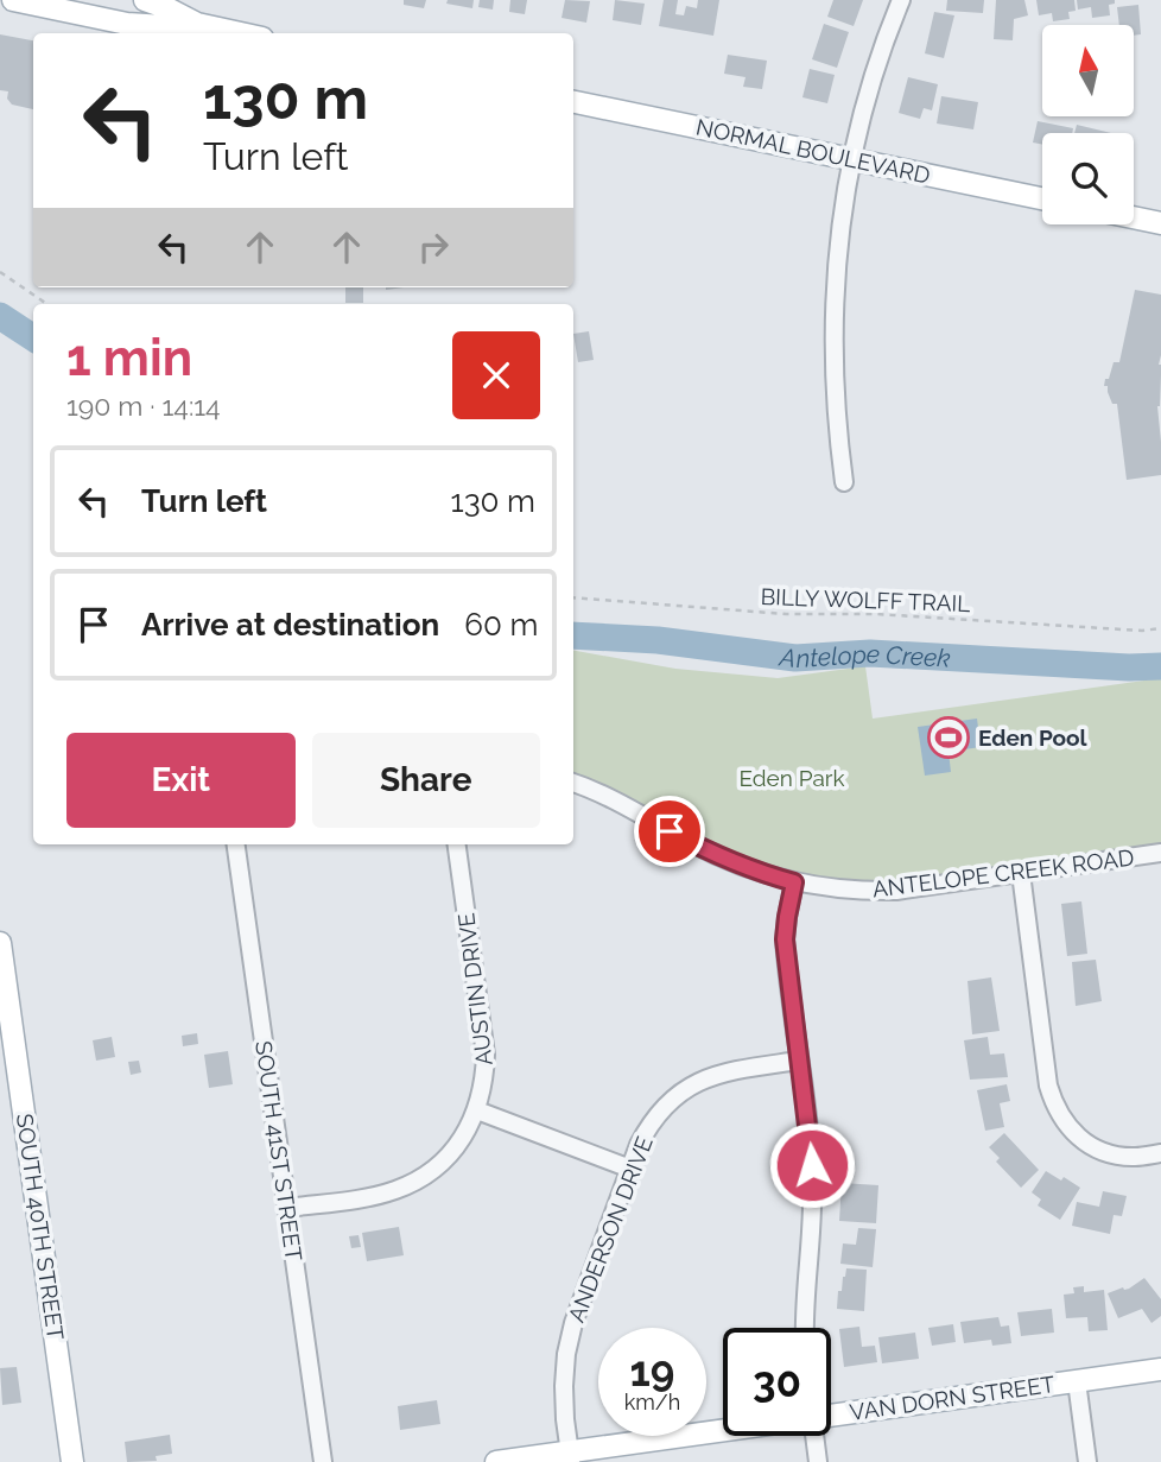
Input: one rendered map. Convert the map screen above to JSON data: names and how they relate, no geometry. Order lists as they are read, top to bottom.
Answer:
{
  "streets": {
    "main road": ["NORMAL BOULEVARD", "SOUTH 40TH STREET", "VAN DORN STREET"],
    "street": [
      "ANTELOPE CREEK ROAD",
      "AUSTIN DRIVE",
      "SOUTH 41ST STREET",
      "ANDERSON DRIVE"
    ],
    "path": ["BILLY WOLFF TRAIL"]
  },
  "crossings": [
    ["AUSTIN DRIVE", "SOUTH 41ST STREET"],
    ["ANDERSON DRIVE", "VAN DORN STREET"]
  ],
  "water": ["Antelope Creek"],
  "parks": ["Eden Park"],
  "places": {
    "sports": ["Eden Pool"]
  },
  "north": "top",
  "page": {
    "turn": ["130 m", "Turn left"],
    "heading": ["1 min", "190 m · 14:14"],
    "list": [
      {
        "name": "Turn left",
        "value": "130 m"
      },
      {
        "name": "Arrive at destination",
        "value": "60 m"
      }
    ],
    "buttons": ["Exit", "Share"],
    "speed": "19 km/h",
    "limit": "30"
  }
}
